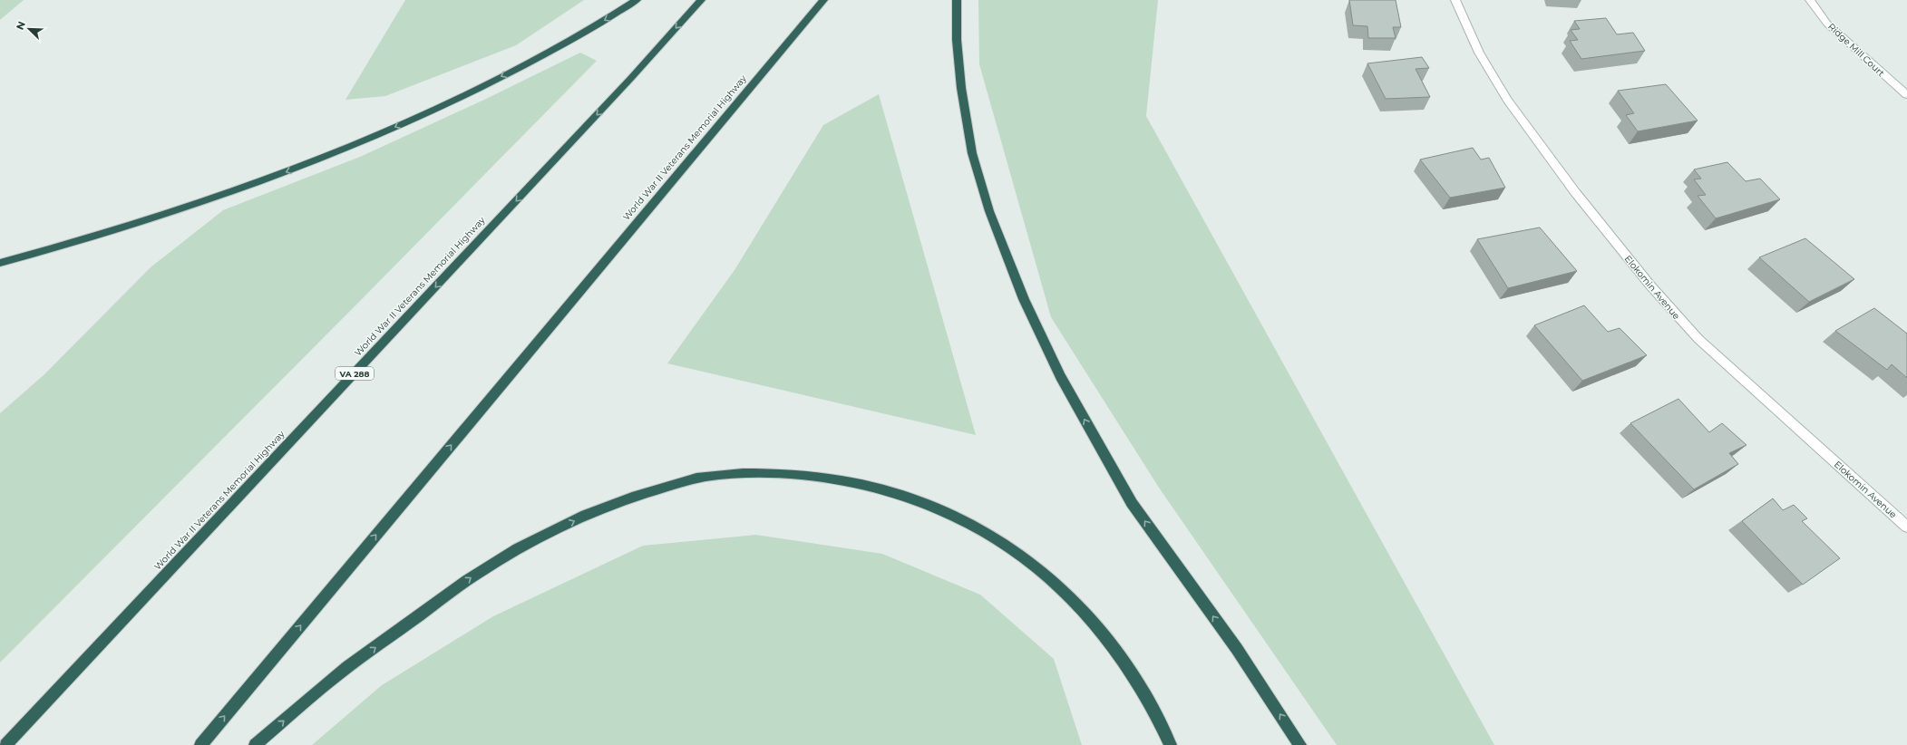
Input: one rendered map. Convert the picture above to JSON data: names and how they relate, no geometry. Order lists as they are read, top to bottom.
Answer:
{
  "streets": {
    "highway": ["World War II Veterans Memorial Highway", "VA 288"],
    "street": ["Ridge Mill Court", "Elokomin Avenue"]
  },
  "north": "top left"
}
